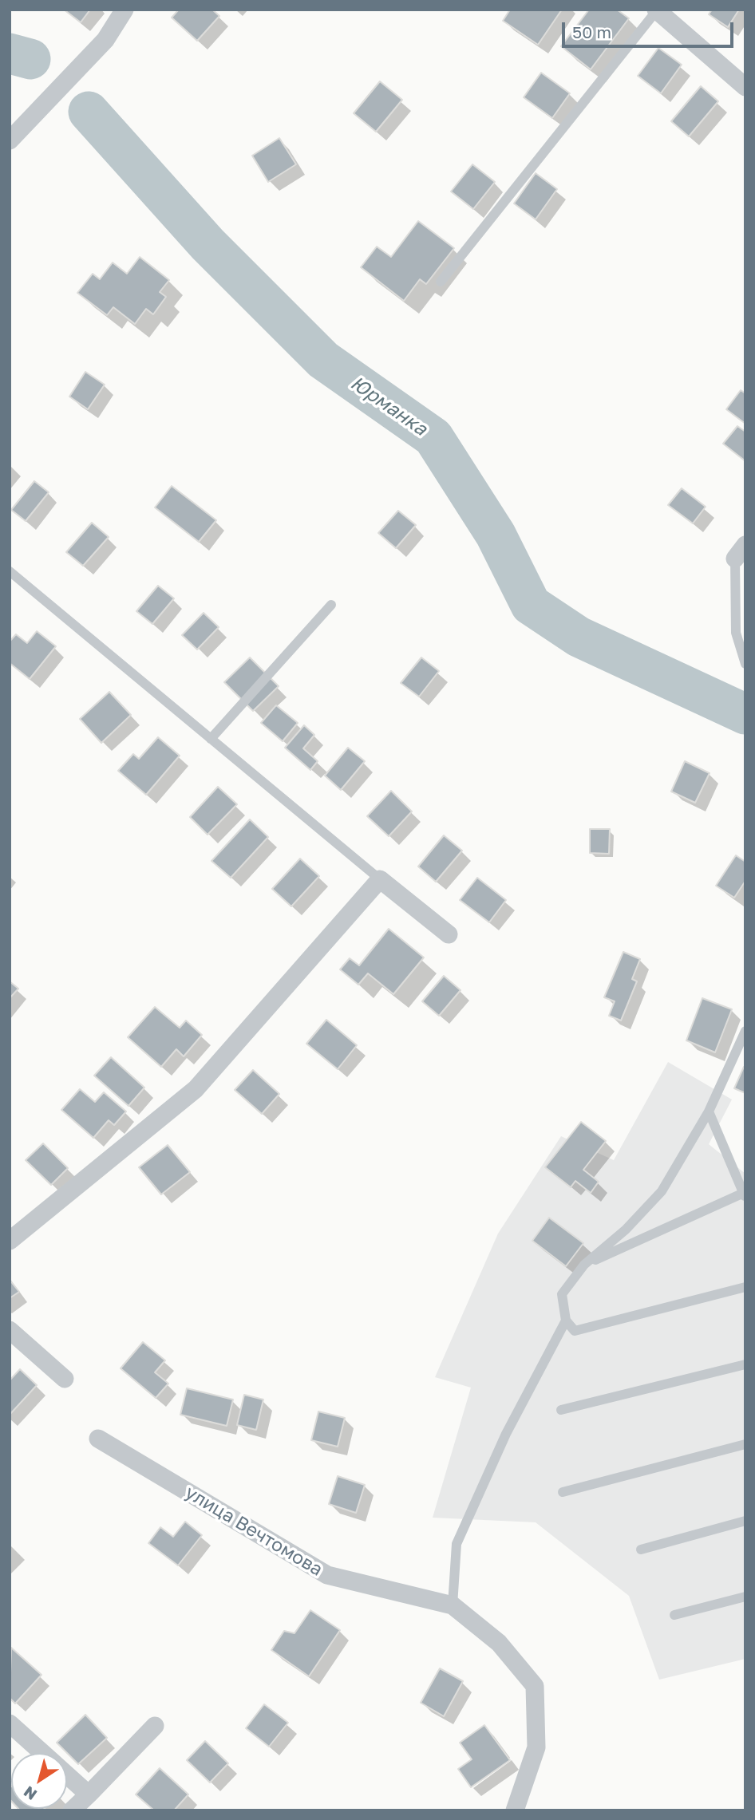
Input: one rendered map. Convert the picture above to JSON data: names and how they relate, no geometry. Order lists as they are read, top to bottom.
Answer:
{
  "streets": {
    "street": ["улица Вечтомова"]
  },
  "water": ["Юрманка"],
  "scale_bar": "50 m",
  "north": "bottom left"
}
